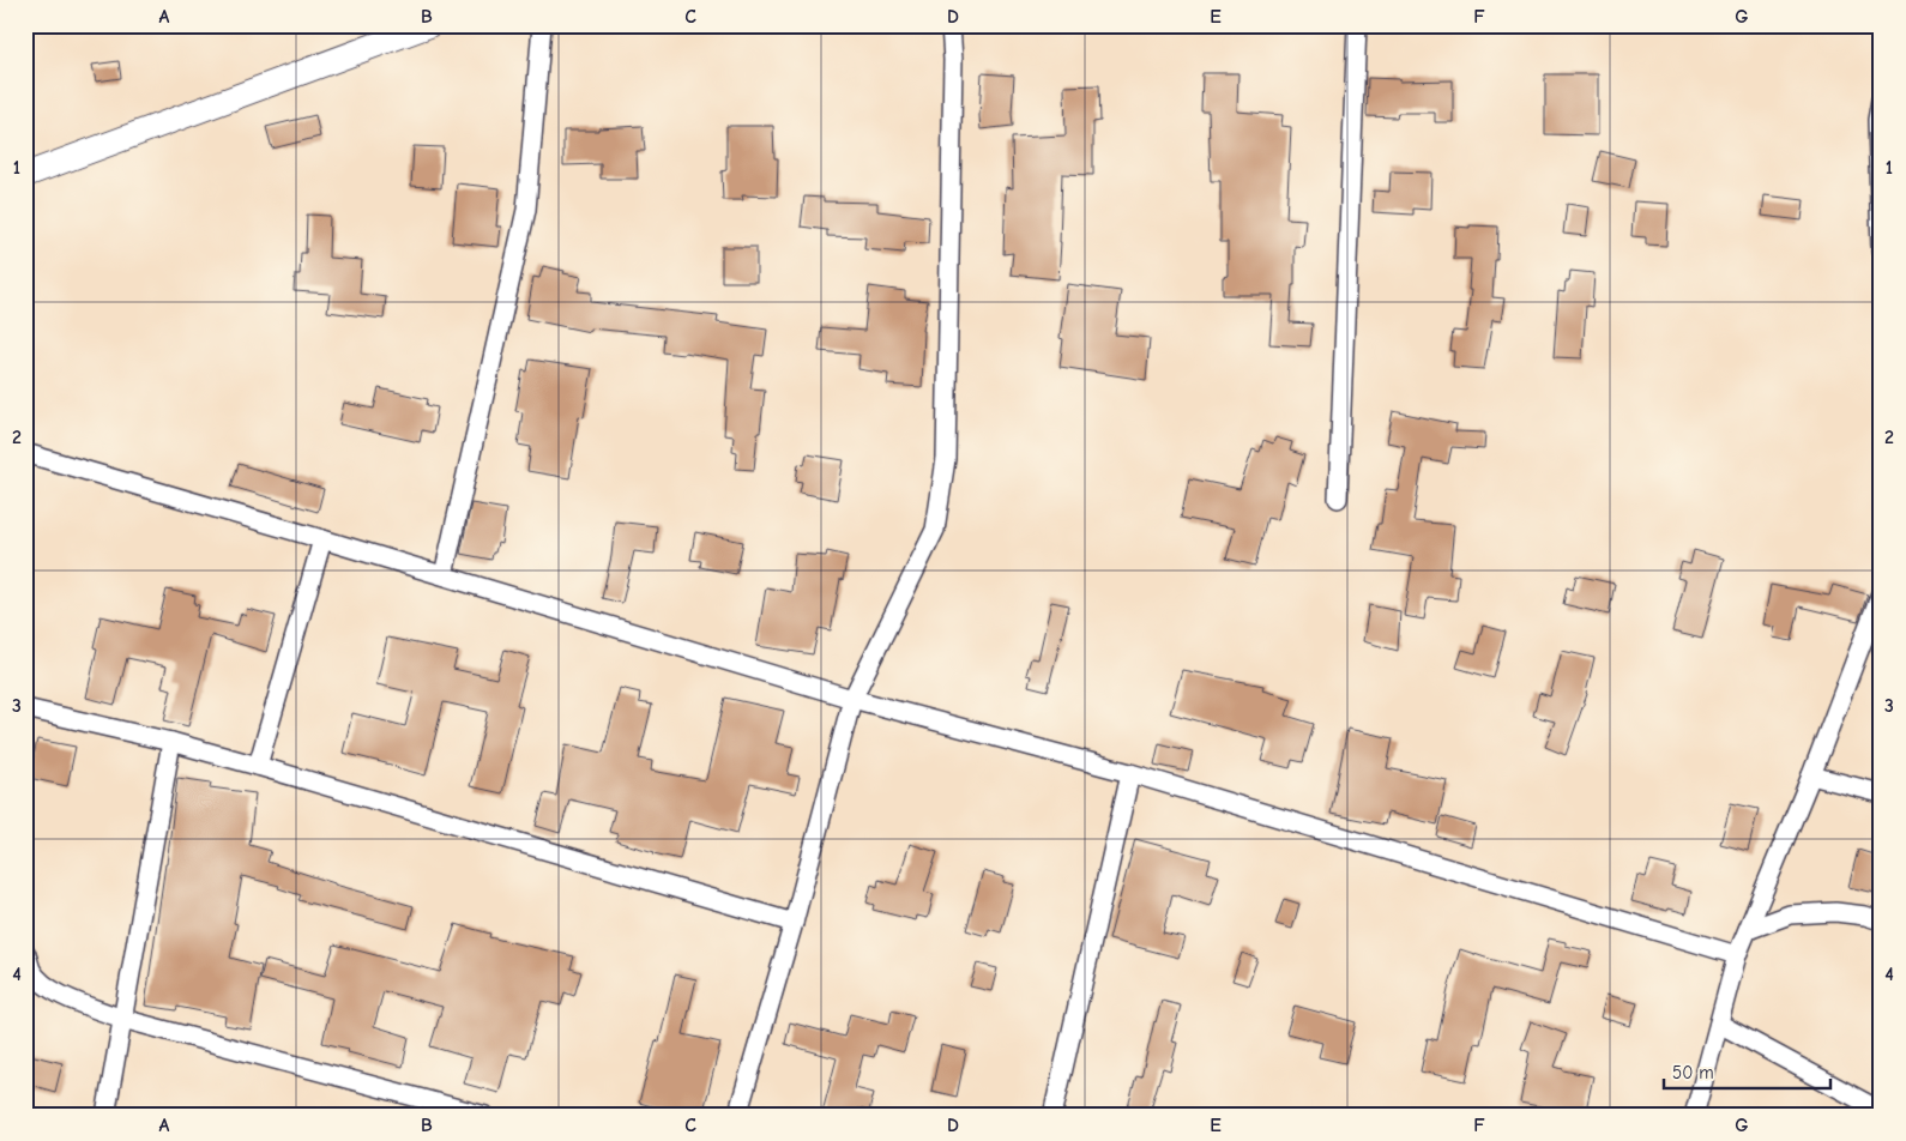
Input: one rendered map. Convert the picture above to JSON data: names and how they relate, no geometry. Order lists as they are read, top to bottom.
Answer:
{
  "scale_bar": "50 m",
  "grid": {
    "columns": [
      "A",
      "B",
      "C",
      "D",
      "E",
      "F",
      "G"
    ],
    "rows": [
      "1",
      "2",
      "3",
      "4"
    ]
  }
}
